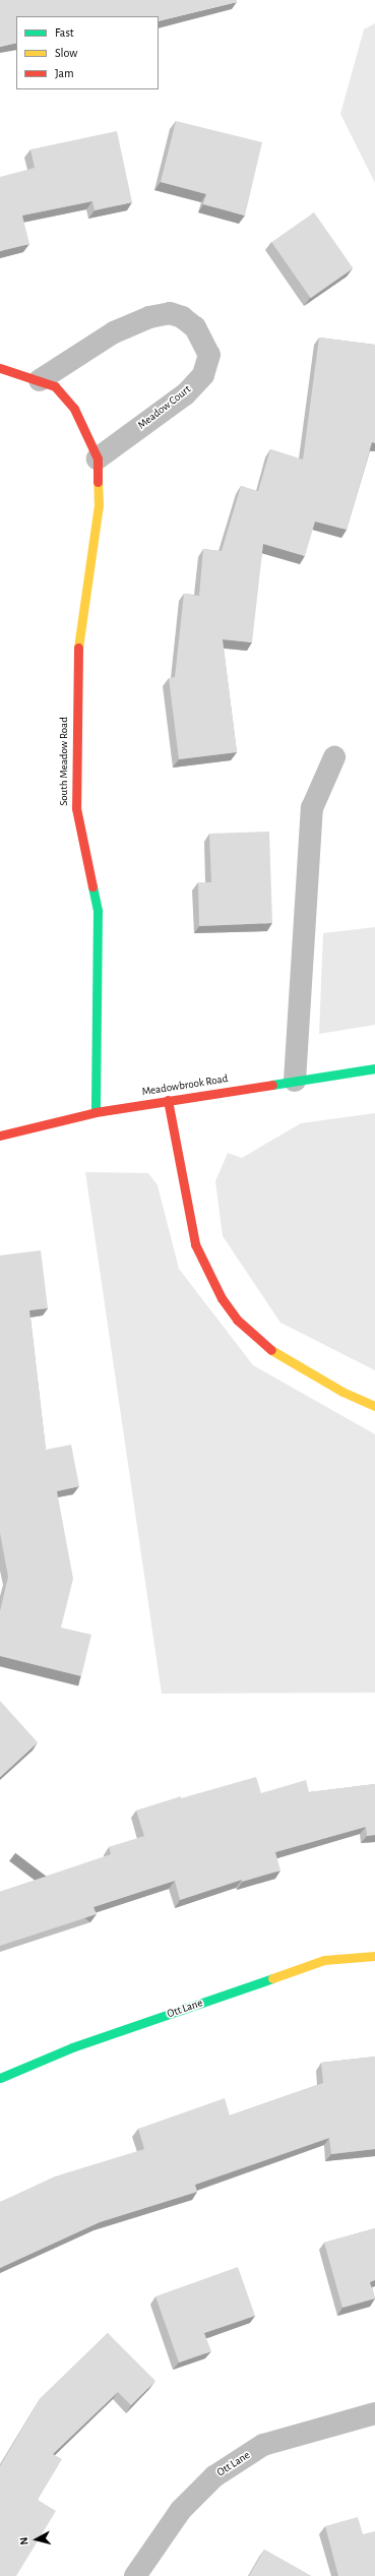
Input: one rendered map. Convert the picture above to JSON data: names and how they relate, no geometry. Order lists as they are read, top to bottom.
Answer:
{
  "streets": {
    "main road": ["South Meadow Road", "Meadowbrook Road", "Ott Lane"],
    "street": ["Meadow Court"]
  },
  "crossings": [
    ["Meadow Court", "South Meadow Road"],
    ["South Meadow Road", "Meadowbrook Road"]
  ],
  "legend": ["Fast", "Slow", "Jam"],
  "north": "left"
}
